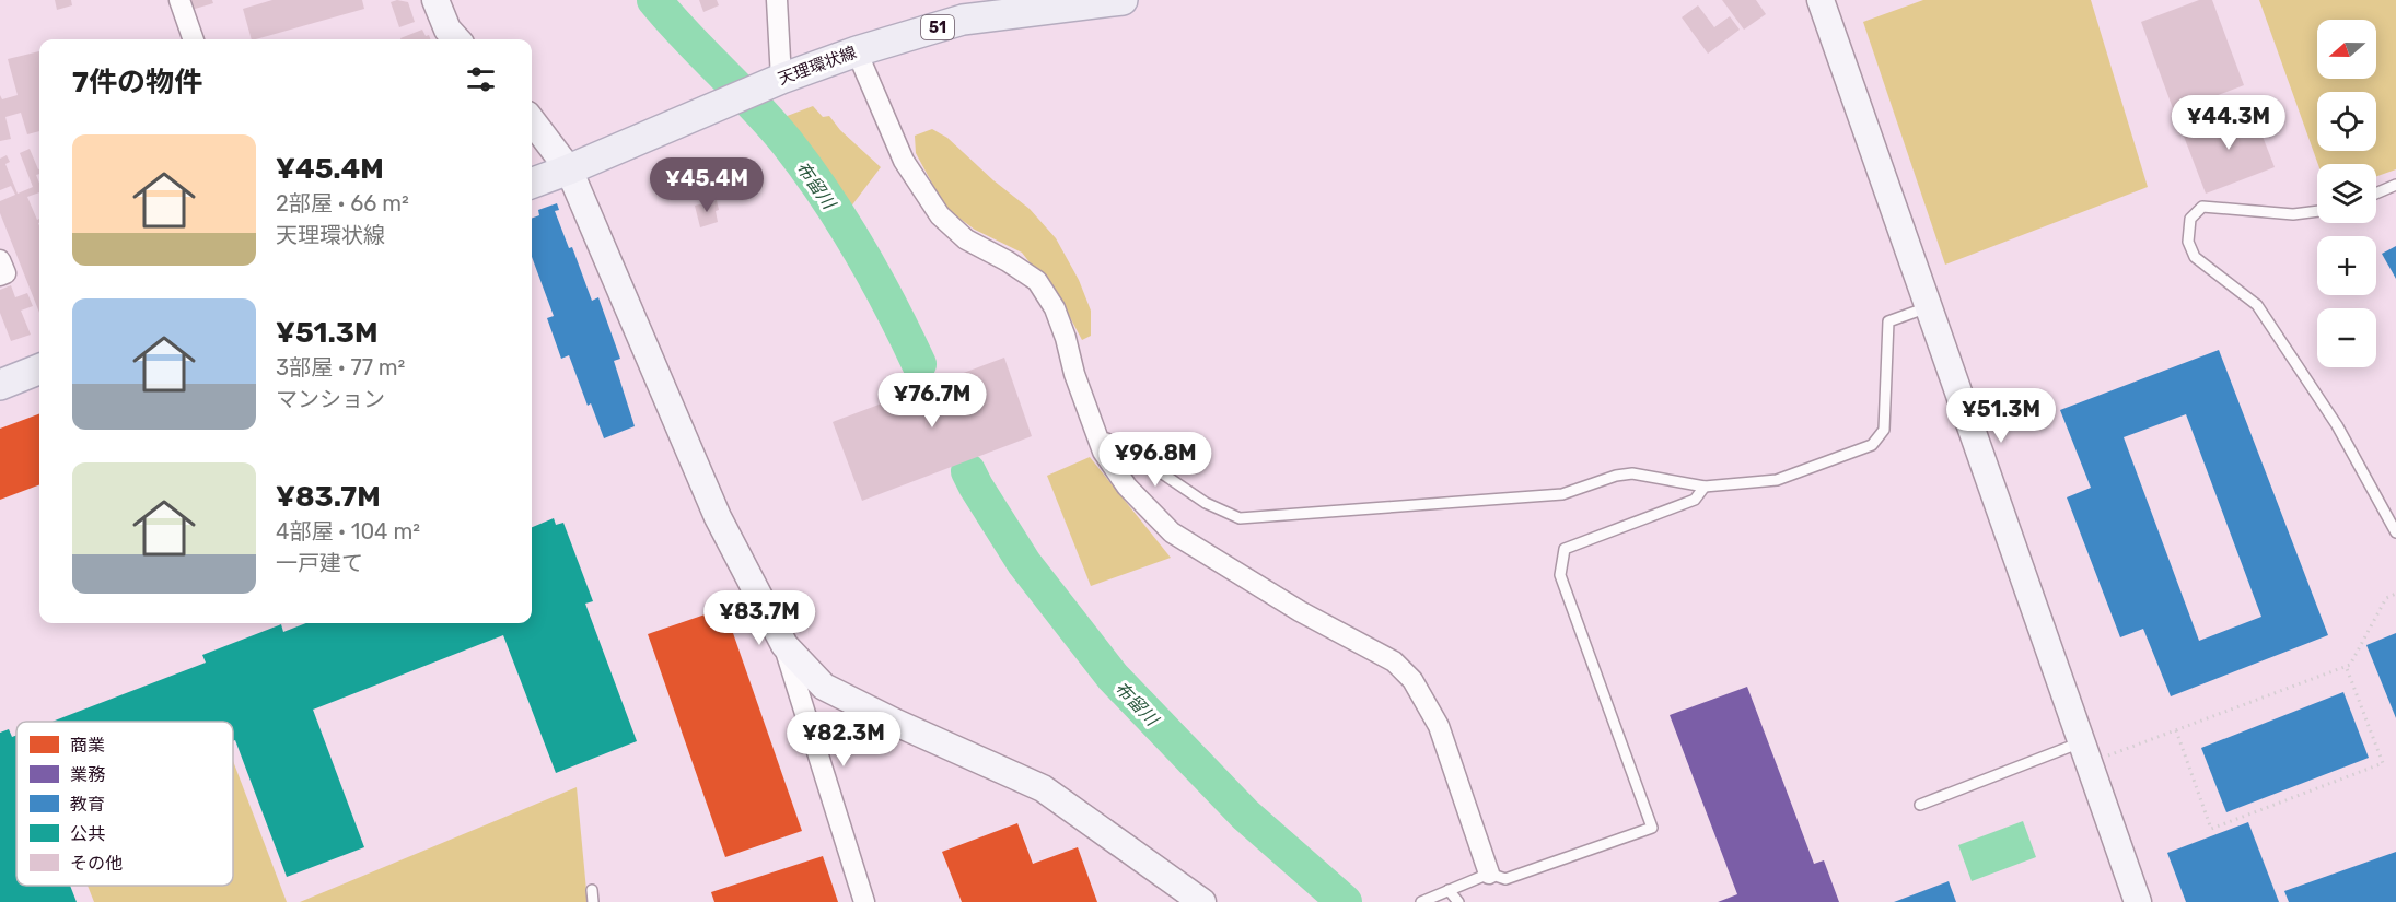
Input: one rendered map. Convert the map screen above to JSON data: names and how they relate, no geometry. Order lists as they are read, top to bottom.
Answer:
{
  "streets": {
    "main road": ["51", "天理環状線"]
  },
  "water": ["布留川"],
  "legend": [
    "商業",
    "業務",
    "教育",
    "公共",
    "その他"
  ],
  "north": "left",
  "page": {
    "map_buttons": ["+", "−"],
    "heading": "7件の物件",
    "price": [
      "¥44.3M",
      "¥45.4M",
      "¥76.7M",
      "¥51.3M",
      "¥96.8M",
      "¥83.7M",
      "¥82.3M"
    ],
    "list": [
      {
        "name": "¥45.4M",
        "note": "2部屋 · 66 m² · 天理環状線"
      },
      {
        "name": "¥51.3M",
        "note": "3部屋 · 77 m² · マンション"
      },
      {
        "name": "¥83.7M",
        "note": "4部屋 · 104 m² · 一戸建て"
      }
    ]
  }
}
